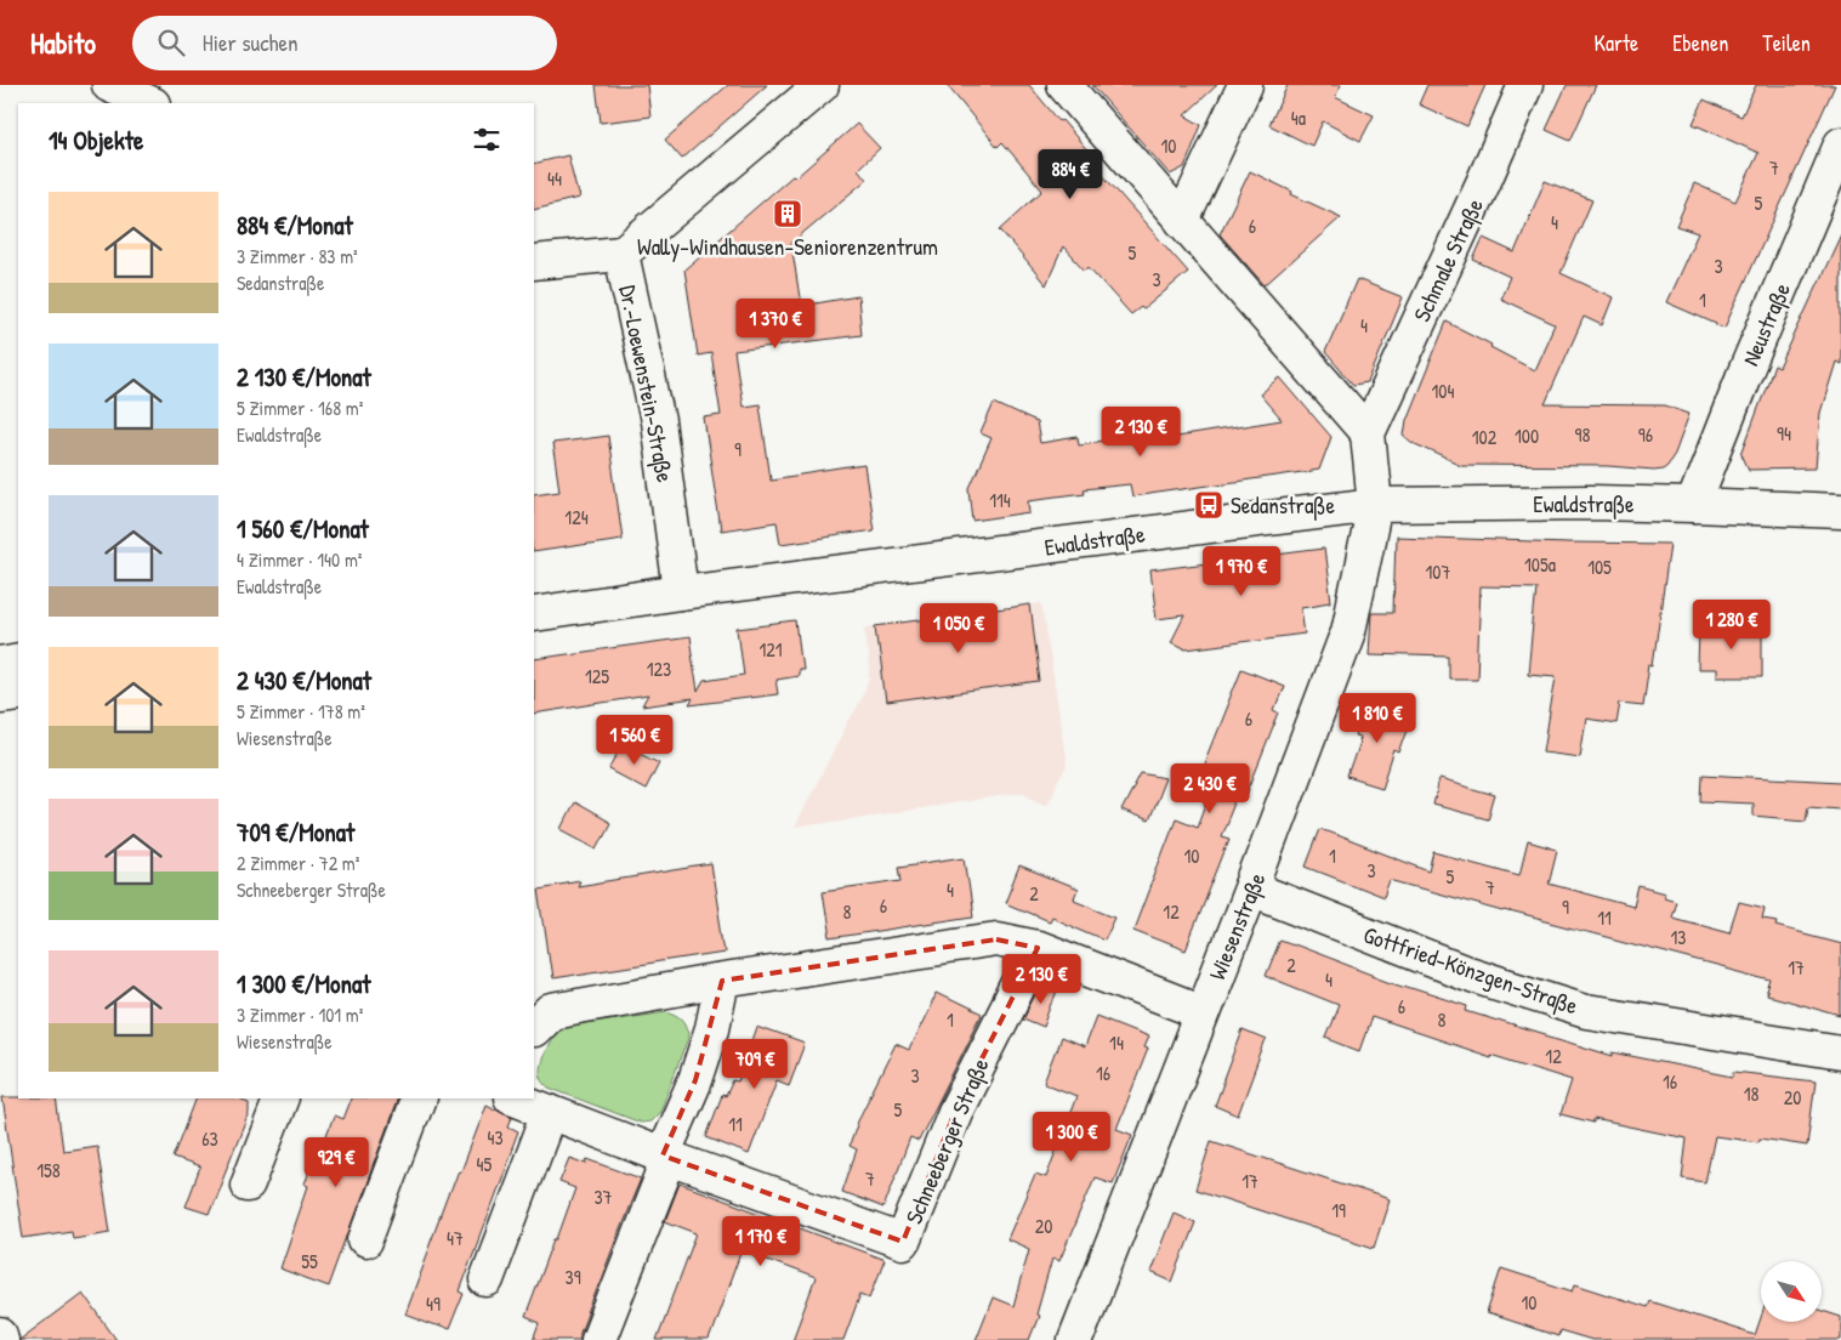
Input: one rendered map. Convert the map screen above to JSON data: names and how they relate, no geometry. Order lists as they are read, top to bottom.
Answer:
{
  "streets": {
    "street": [
      "Schmale Straße",
      "Neustraße",
      "Dr.-Loewenstein-Straße",
      "Ewaldstraße",
      "Wiesenstraße",
      "Gottfried-Könzgen-Straße",
      "Schneeberger Straße"
    ]
  },
  "crossings": [
    ["Neustraße", "Ewaldstraße"],
    ["Dr.-Loewenstein-Straße", "Ewaldstraße"],
    ["Ewaldstraße", "Wiesenstraße"],
    ["Wiesenstraße", "Gottfried-Könzgen-Straße"]
  ],
  "places": {
    "building": ["Wally-Windhausen-Seniorenzentrum"],
    "bus stop": ["Sedanstraße"]
  },
  "house_numbers": [
    "4a",
    "10",
    "7",
    "44",
    "5",
    "4",
    "6",
    "5",
    "3",
    "3",
    "1",
    "4",
    "104",
    "94",
    "98",
    "96",
    "100",
    "102",
    "9",
    "114",
    "124",
    "105a",
    "105",
    "107",
    "121",
    "123",
    "125",
    "6",
    "10",
    "1",
    "3",
    "5",
    "7",
    "4",
    "2",
    "6",
    "9",
    "8",
    "12",
    "11",
    "13",
    "2",
    "17",
    "4",
    "6",
    "1",
    "8",
    "14",
    "12",
    "16",
    "3",
    "16",
    "18",
    "20",
    "5",
    "11",
    "43",
    "63",
    "45",
    "158",
    "7",
    "17",
    "37",
    "19",
    "20",
    "47",
    "55",
    "39",
    "10",
    "49"
  ],
  "north": "bottom right",
  "page": {
    "header": "Habito",
    "search": "Hier suchen",
    "nav": ["Karte", "Ebenen", "Teilen"],
    "heading": "14 Objekte",
    "price": [
      "884 €",
      "1 370 €",
      "2 130 €",
      "1 970 €",
      "1 280 €",
      "1 050 €",
      "1 810 €",
      "1 560 €",
      "2 430 €",
      "2 130 €",
      "709 €",
      "1 300 €",
      "929 €",
      "1 170 €"
    ],
    "list": [
      {
        "name": "884 €/Monat",
        "note": "3 Zimmer · 83 m² · Sedanstraße"
      },
      {
        "name": "2 130 €/Monat",
        "note": "5 Zimmer · 168 m² · Ewaldstraße"
      },
      {
        "name": "1 560 €/Monat",
        "note": "4 Zimmer · 140 m² · Ewaldstraße"
      },
      {
        "name": "2 430 €/Monat",
        "note": "5 Zimmer · 178 m² · Wiesenstraße"
      },
      {
        "name": "709 €/Monat",
        "note": "2 Zimmer · 72 m² · Schneeberger Straße"
      },
      {
        "name": "1 300 €/Monat",
        "note": "3 Zimmer · 101 m² · Wiesenstraße"
      }
    ]
  }
}
